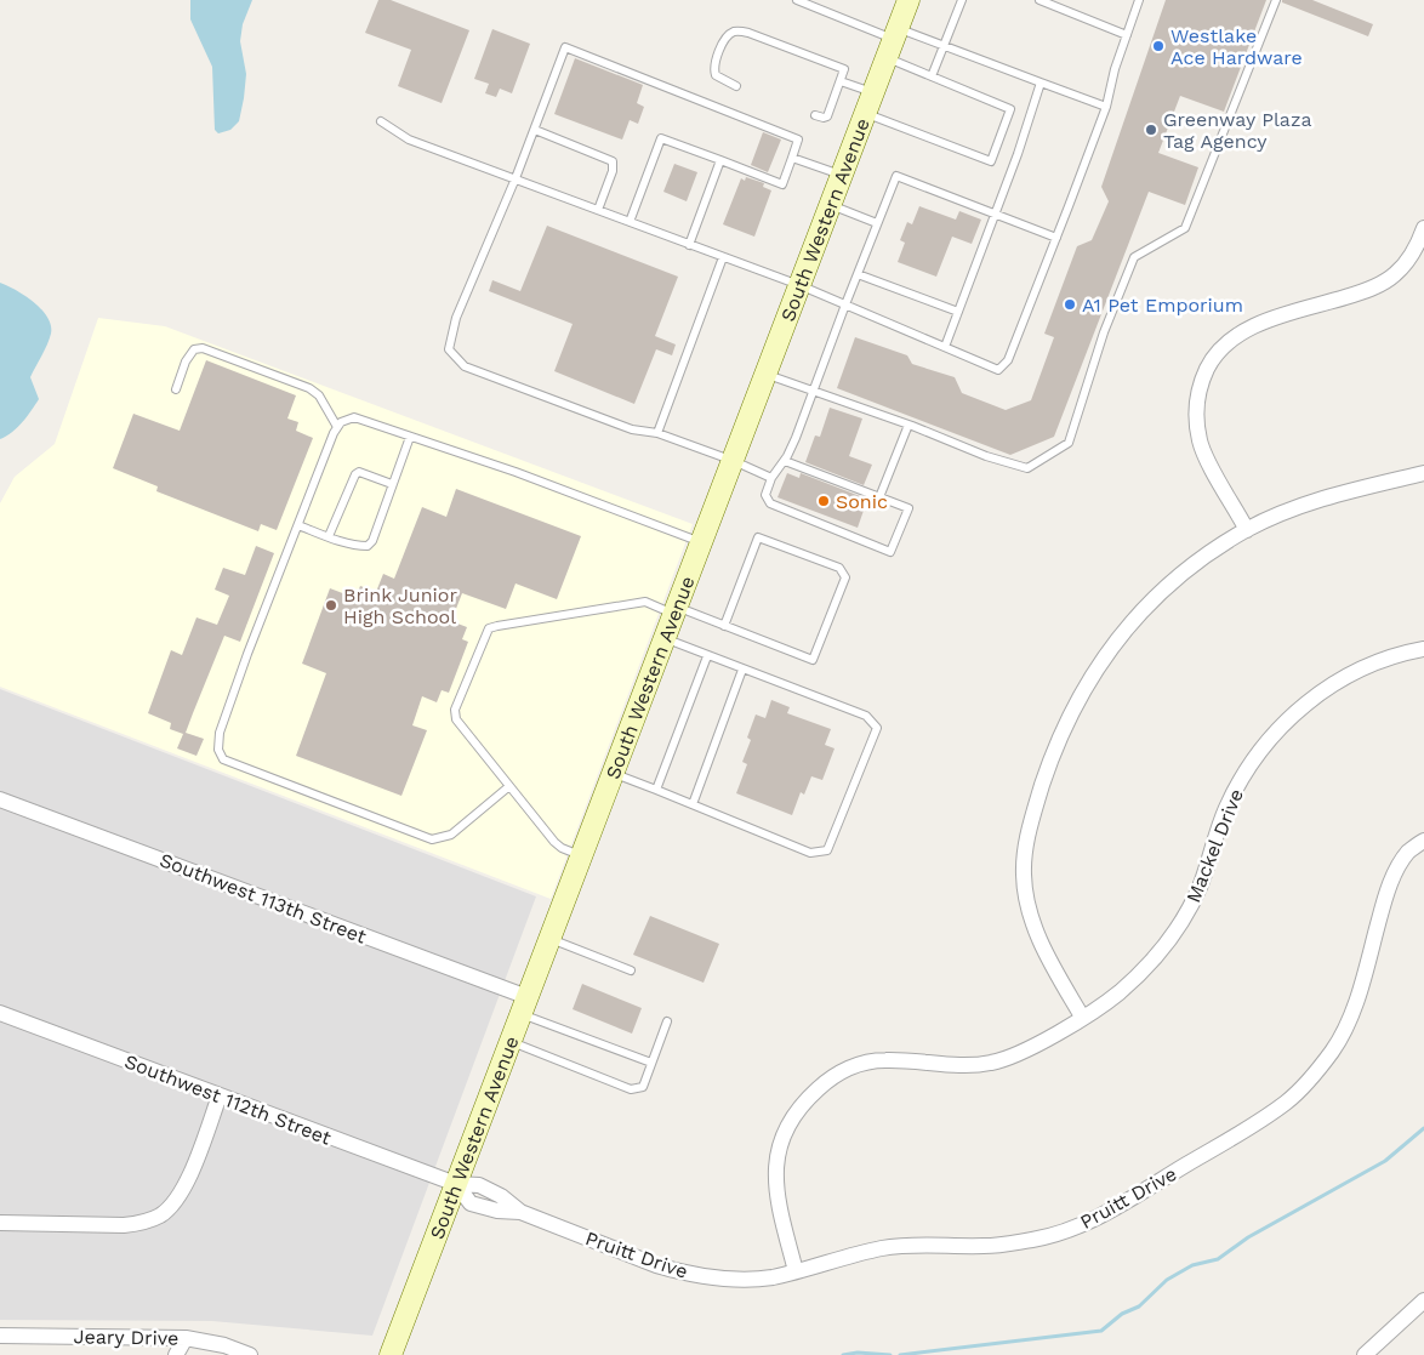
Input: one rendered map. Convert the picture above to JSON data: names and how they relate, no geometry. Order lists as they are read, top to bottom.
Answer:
{
  "streets": {
    "main road": ["South Western Avenue"],
    "street": [
      "Mackel Drive",
      "Southwest 113th Street",
      "Southwest 112th Street",
      "Pruitt Drive",
      "Jeary Drive"
    ]
  },
  "crossings": [
    ["South Western Avenue", "Southwest 113th Street"],
    ["South Western Avenue", "Southwest 112th Street"],
    ["South Western Avenue", "Pruitt Drive"],
    ["Mackel Drive", "Pruitt Drive"],
    ["Southwest 112th Street", "Pruitt Drive"]
  ],
  "places": [
    "Westlake Ace Hardware",
    "Greenway Plaza Tag Agency",
    "A1 Pet Emporium",
    "Sonic",
    "Brink Junior High School"
  ]
}
